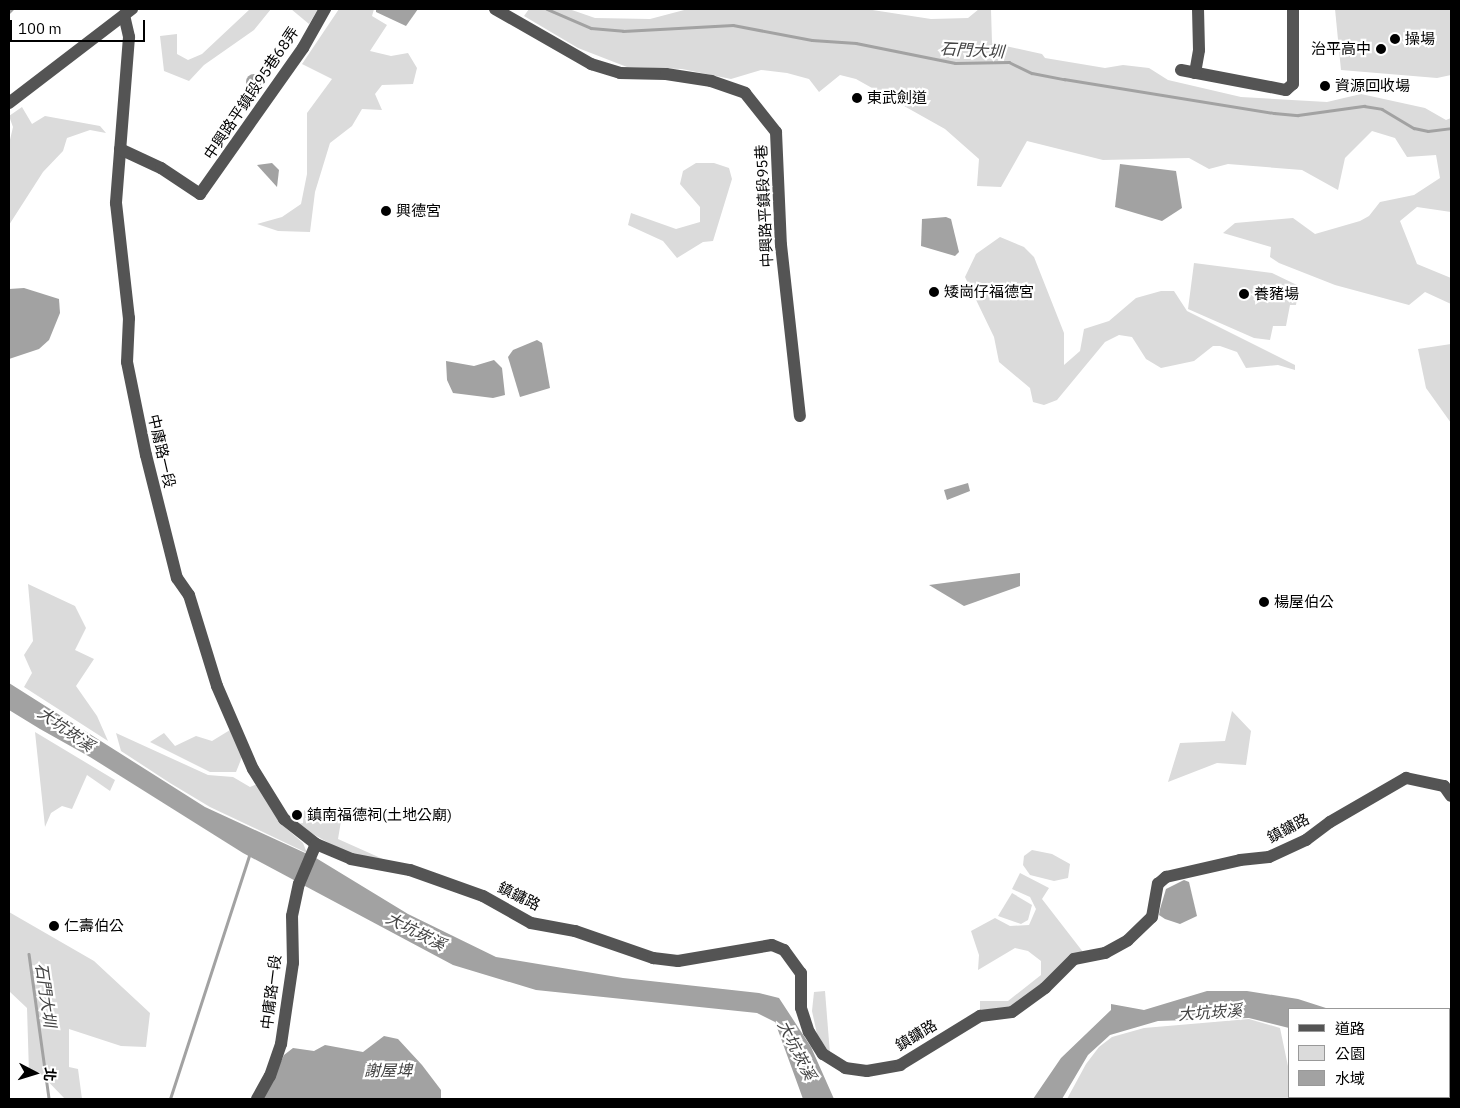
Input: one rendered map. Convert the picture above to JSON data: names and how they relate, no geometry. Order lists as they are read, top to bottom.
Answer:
{
  "streets": {
    "street": [
      "中興路平鎮段95巷68弄",
      "中興路平鎮段95巷",
      "中庸路一段",
      "鎮鏞路"
    ]
  },
  "crossings": [
    ["中興路平鎮段95巷68弄", "中庸路一段"],
    ["中庸路一段", "鎮鏞路"]
  ],
  "water": ["石門大圳", "大坑崁溪", "謝屋埤"],
  "places": [
    "操場",
    "治平高中",
    "資源回收場",
    "東武劍道",
    "興德宮",
    "矮崗仔福德宮",
    "養豬場",
    "楊屋伯公",
    "鎮南福德祠(土地公廟)",
    "仁壽伯公"
  ],
  "legend": ["道路", "公園", "水域"],
  "scale_bar": "100 m",
  "north": "right"
}
